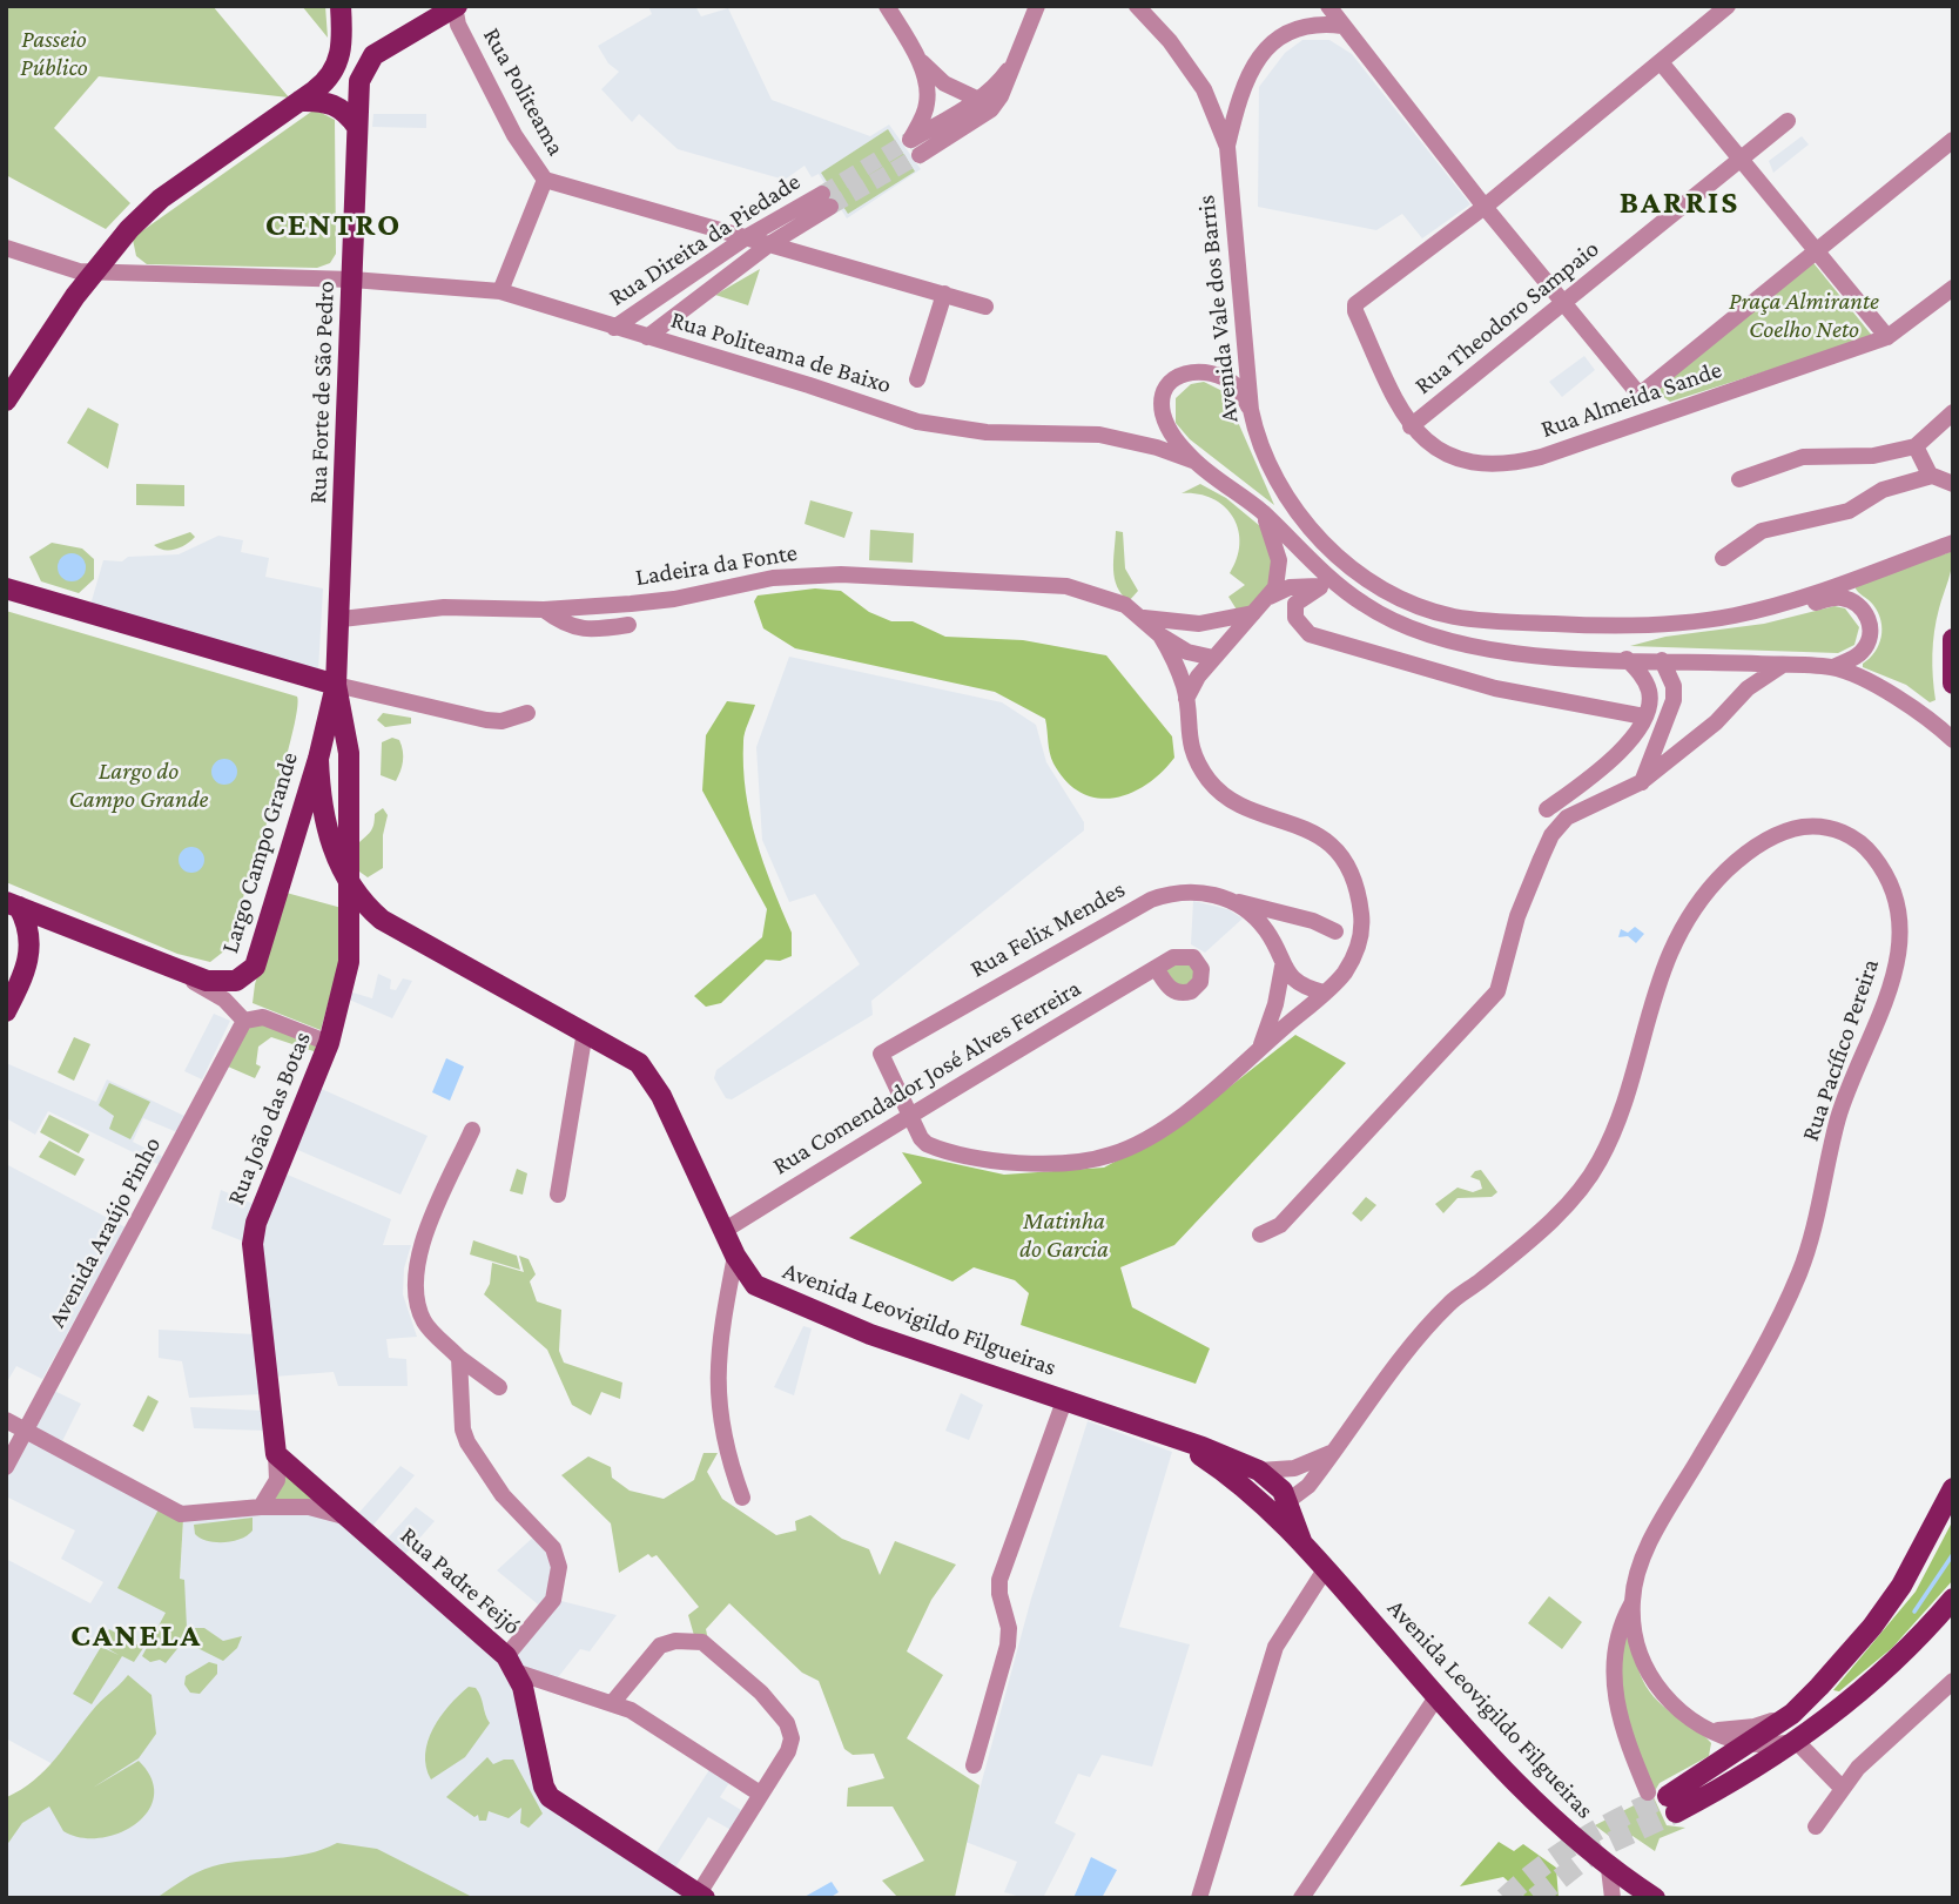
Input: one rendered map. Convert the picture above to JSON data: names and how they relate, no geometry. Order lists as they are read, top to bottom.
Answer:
{
  "streets": {
    "main road": [
      "Rua Forte de São Pedro",
      "Largo Campo Grande",
      "Rua João das Botas",
      "Avenida Leovigildo Filgueiras",
      "Rua Padre Feijó"
    ],
    "street": [
      "Rua Politeama",
      "Rua Direita da Piedade",
      "Avenida Vale dos Barris",
      "Rua Theodoro Sampaio",
      "Rua Politeama de Baixo",
      "Rua Almeida Sande",
      "Ladeira da Fonte",
      "Rua Felix Mendes",
      "Rua Pacífico Pereira",
      "Rua Comendador José Alves Ferreira",
      "Avenida Araújo Pinho"
    ]
  },
  "crossings": [
    ["Rua Politeama", "Rua Politeama de Baixo"],
    ["Rua Direita da Piedade", "Rua Politeama de Baixo"],
    ["Rua Theodoro Sampaio", "Rua Almeida Sande"],
    ["Rua Politeama de Baixo", "Rua Forte de São Pedro"],
    ["Rua Forte de São Pedro", "Ladeira da Fonte"],
    ["Rua Forte de São Pedro", "Largo Campo Grande"],
    ["Rua Felix Mendes", "Rua Comendador José Alves Ferreira"],
    ["Rua Pacífico Pereira", "Avenida Leovigildo Filgueiras"],
    ["Rua Comendador José Alves Ferreira", "Avenida Leovigildo Filgueiras"],
    ["Rua João das Botas", "Rua Padre Feijó"]
  ],
  "districts": ["BARRIS", "CENTRO", "CANELA"],
  "parks": [
    "Passeio Público",
    "Praça Almirante Coelho Neto",
    "Largo do Campo Grande",
    "Matinha do Garcia"
  ]
}
